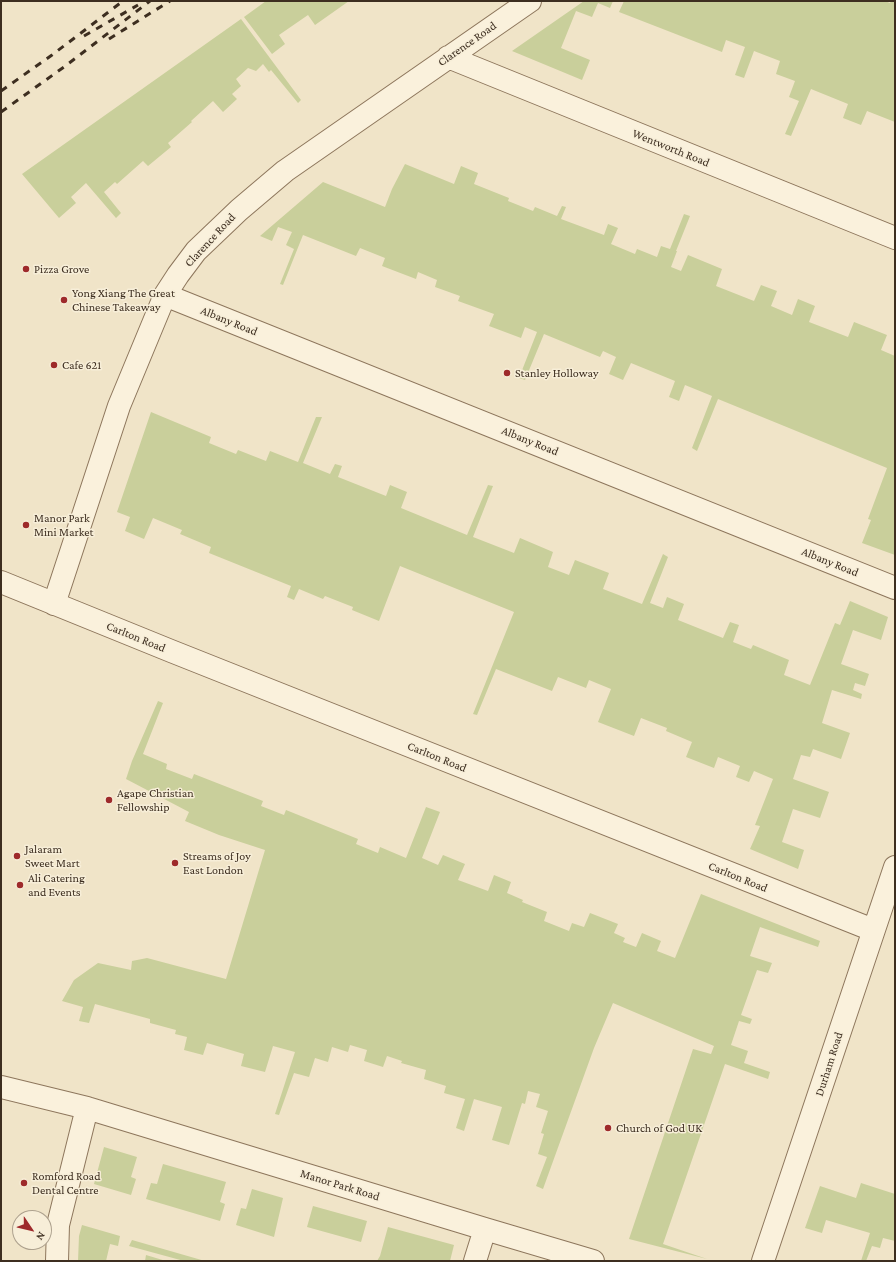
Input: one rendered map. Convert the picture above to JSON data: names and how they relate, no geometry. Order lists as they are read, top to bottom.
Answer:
{
  "streets": {
    "street": [
      "Clarence Road",
      "Wentworth Road",
      "Albany Road",
      "Carlton Road",
      "Durham Road",
      "Manor Park Road"
    ]
  },
  "crossings": [
    ["Clarence Road", "Wentworth Road"],
    ["Clarence Road", "Albany Road"],
    ["Clarence Road", "Carlton Road"],
    ["Carlton Road", "Durham Road"]
  ],
  "places": [
    "Pizza Grove",
    "Yong Xiang The Great Chinese Takeaway",
    "Cafe 621",
    "Stanley Holloway",
    "Manor Park Mini Market",
    "Agape Christian Fellowship",
    "Jalaram Sweet Mart",
    "Streams of Joy East London",
    "Ali Catering and Events",
    "Church of God UK",
    "Romford Road Dental Centre"
  ],
  "north": "bottom right"
}
